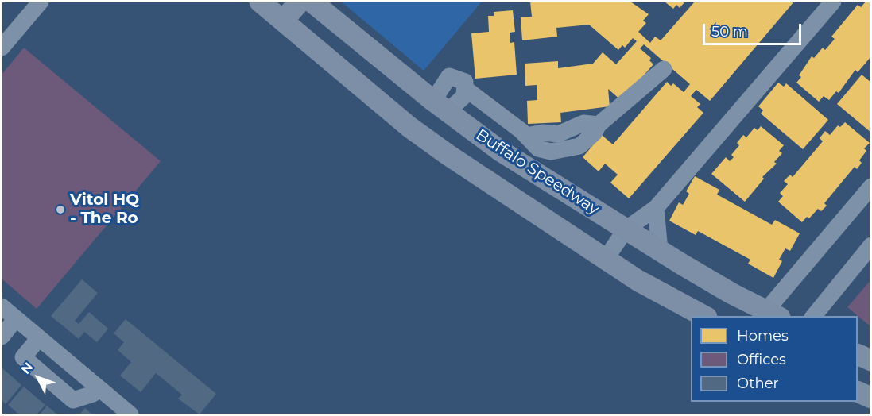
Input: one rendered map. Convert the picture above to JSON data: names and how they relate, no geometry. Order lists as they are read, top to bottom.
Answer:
{
  "streets": {
    "main road": ["Buffalo Speedway"]
  },
  "places": ["Vitol HQ - The Ro"],
  "legend": ["Homes", "Offices", "Other"],
  "scale_bar": "50 m",
  "north": "top left"
}
